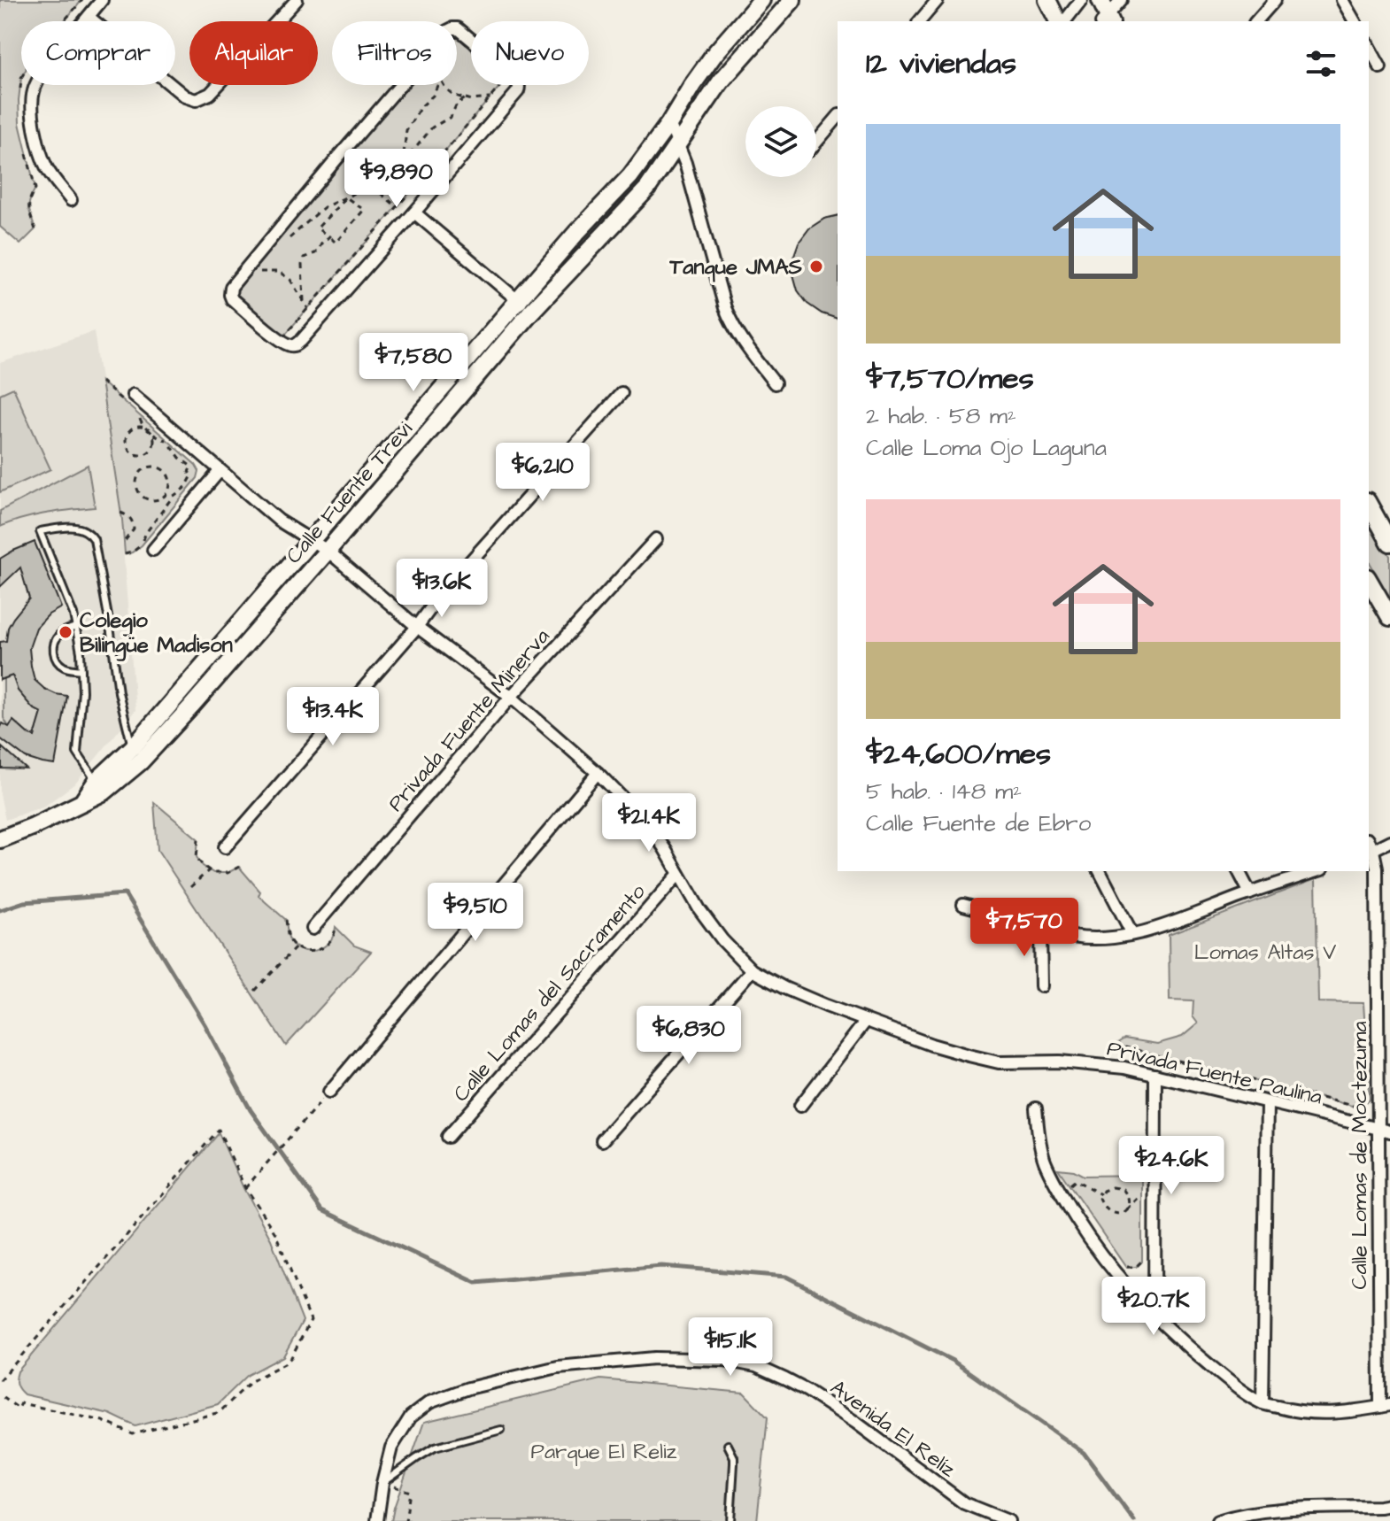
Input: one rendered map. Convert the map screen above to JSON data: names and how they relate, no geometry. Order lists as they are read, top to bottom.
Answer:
{
  "streets": {
    "street": [
      "Calle Fuente Trevi",
      "Privada Fuente Minerva",
      "Calle Lomas del Sacramento",
      "Privada Fuente Paulina",
      "Calle Lomas de Moctezuma",
      "Avenida El Relíz"
    ]
  },
  "crossings": [
    ["Calle Fuente Trevi", "Privada Fuente Paulina"],
    ["Privada Fuente Minerva", "Privada Fuente Paulina"],
    ["Calle Lomas del Sacramento", "Privada Fuente Paulina"],
    ["Privada Fuente Paulina", "Calle Lomas de Moctezuma"]
  ],
  "parks": ["Lomas Altas V", "Parque El Reliz"],
  "places": ["Tanque JMAS", "Colegio Bilingüe Madison"],
  "page": {
    "chip": [
      "Comprar",
      "Alquilar",
      "Filtros",
      "Nuevo"
    ],
    "heading": "12 viviendas",
    "list": [
      {
        "name": "$7,570/mes",
        "note": "2 hab. · 58 m² · Calle Loma Ojo Laguna"
      },
      {
        "name": "$24,600/mes",
        "note": "5 hab. · 148 m² · Calle Fuente de Ebro"
      }
    ],
    "price": [
      "$9,890",
      "$7,580",
      "$6,210",
      "$13.6K",
      "$13.4K",
      "$21.4K",
      "$9,510",
      "$7,570",
      "$6,830",
      "$24.6K",
      "$20.7K",
      "$15.1K"
    ]
  }
}
